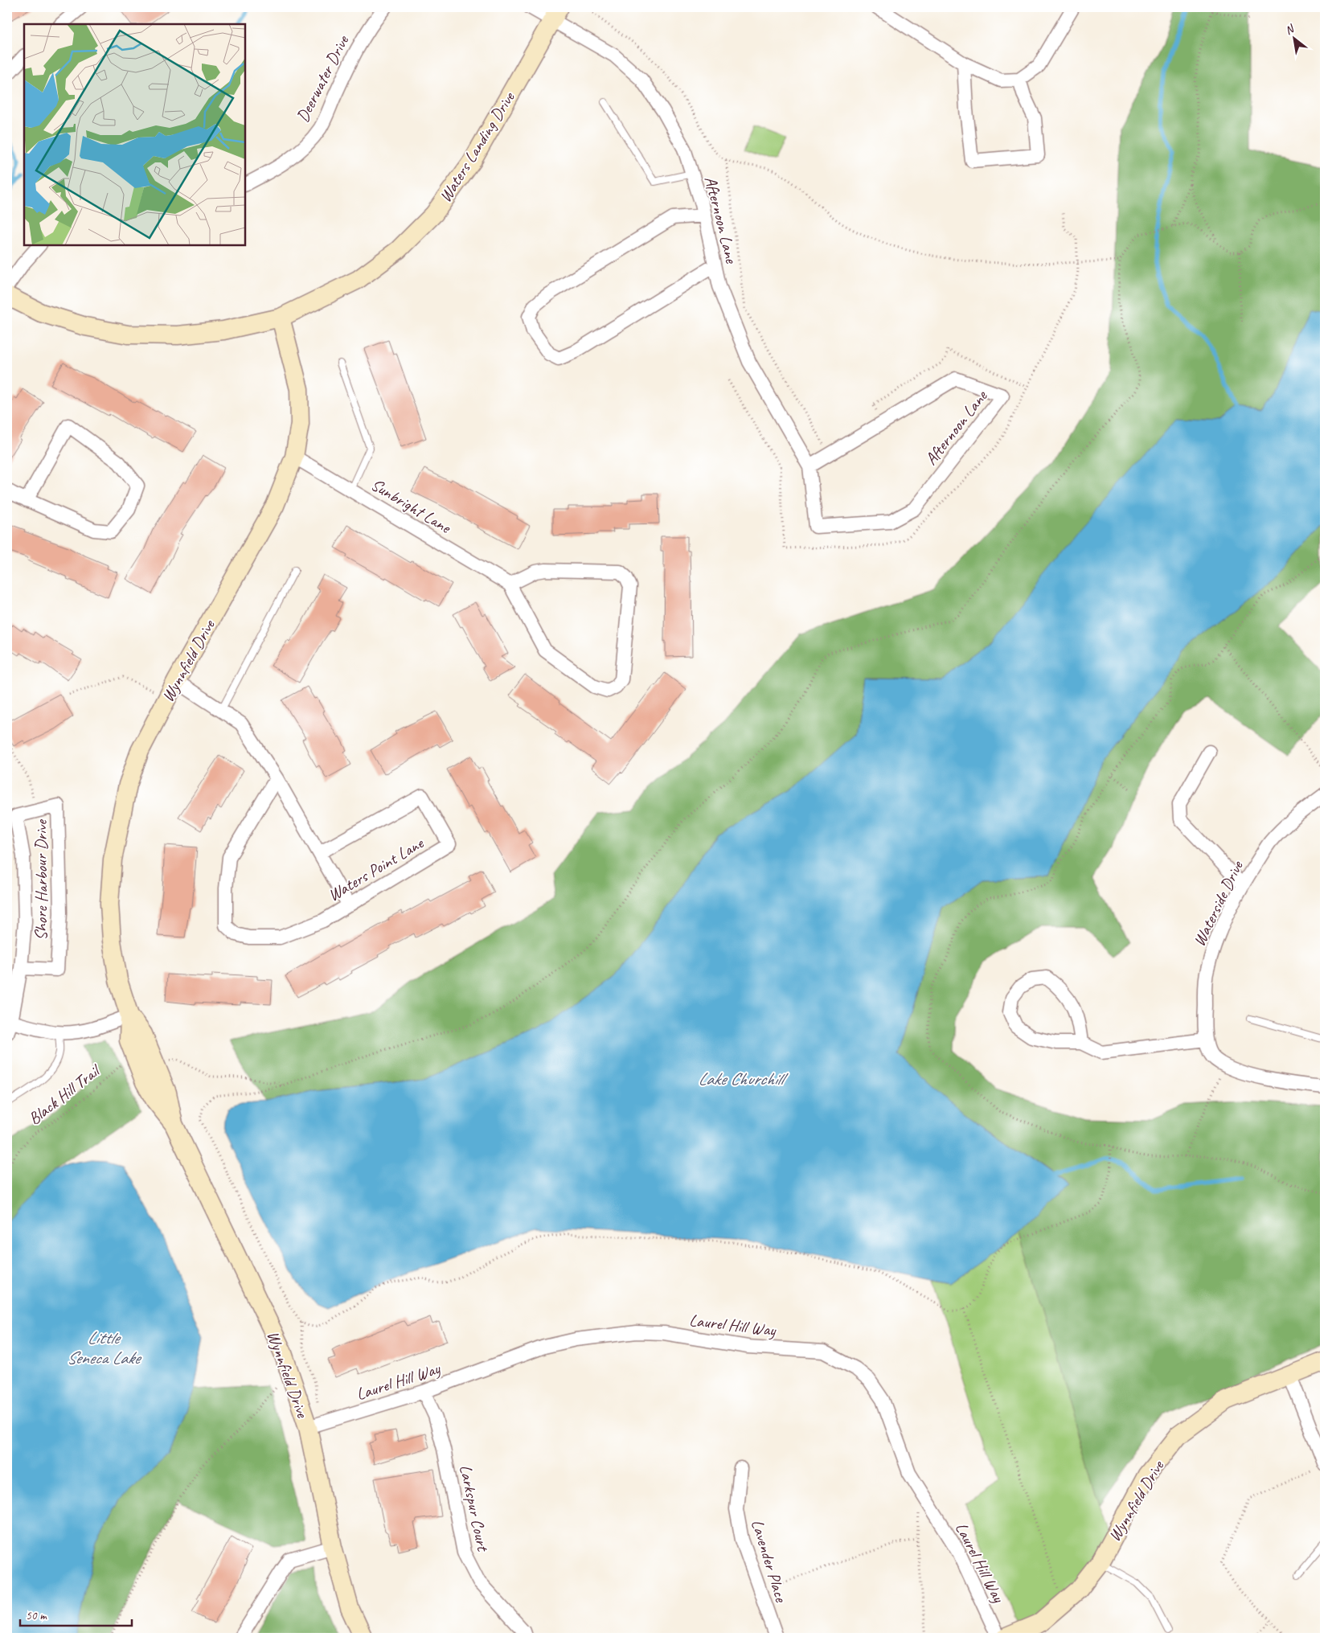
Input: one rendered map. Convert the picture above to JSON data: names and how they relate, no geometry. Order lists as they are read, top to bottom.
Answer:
{
  "streets": {
    "street": [
      "Deerwater Drive",
      "Waters Landing Drive",
      "Afternoon Lane",
      "Sunbright Lane",
      "Wynnfield Drive",
      "Waters Point Lane",
      "Shore Harbour Drive",
      "Waterside Drive",
      "Laurel Hill Way",
      "Larkspur Court",
      "Lavender Place"
    ],
    "path": ["Black Hill Trail"]
  },
  "crossings": [
    ["Waters Landing Drive", "Afternoon Lane"],
    ["Waters Landing Drive", "Wynnfield Drive"],
    ["Sunbright Lane", "Wynnfield Drive"],
    ["Wynnfield Drive", "Shore Harbour Drive"],
    ["Wynnfield Drive", "Black Hill Trail"],
    ["Wynnfield Drive", "Laurel Hill Way"],
    ["Laurel Hill Way", "Larkspur Court"]
  ],
  "water": ["Lake Churchill", "Little Seneca Lake"],
  "scale_bar": "50 m",
  "north": "top left"
}
